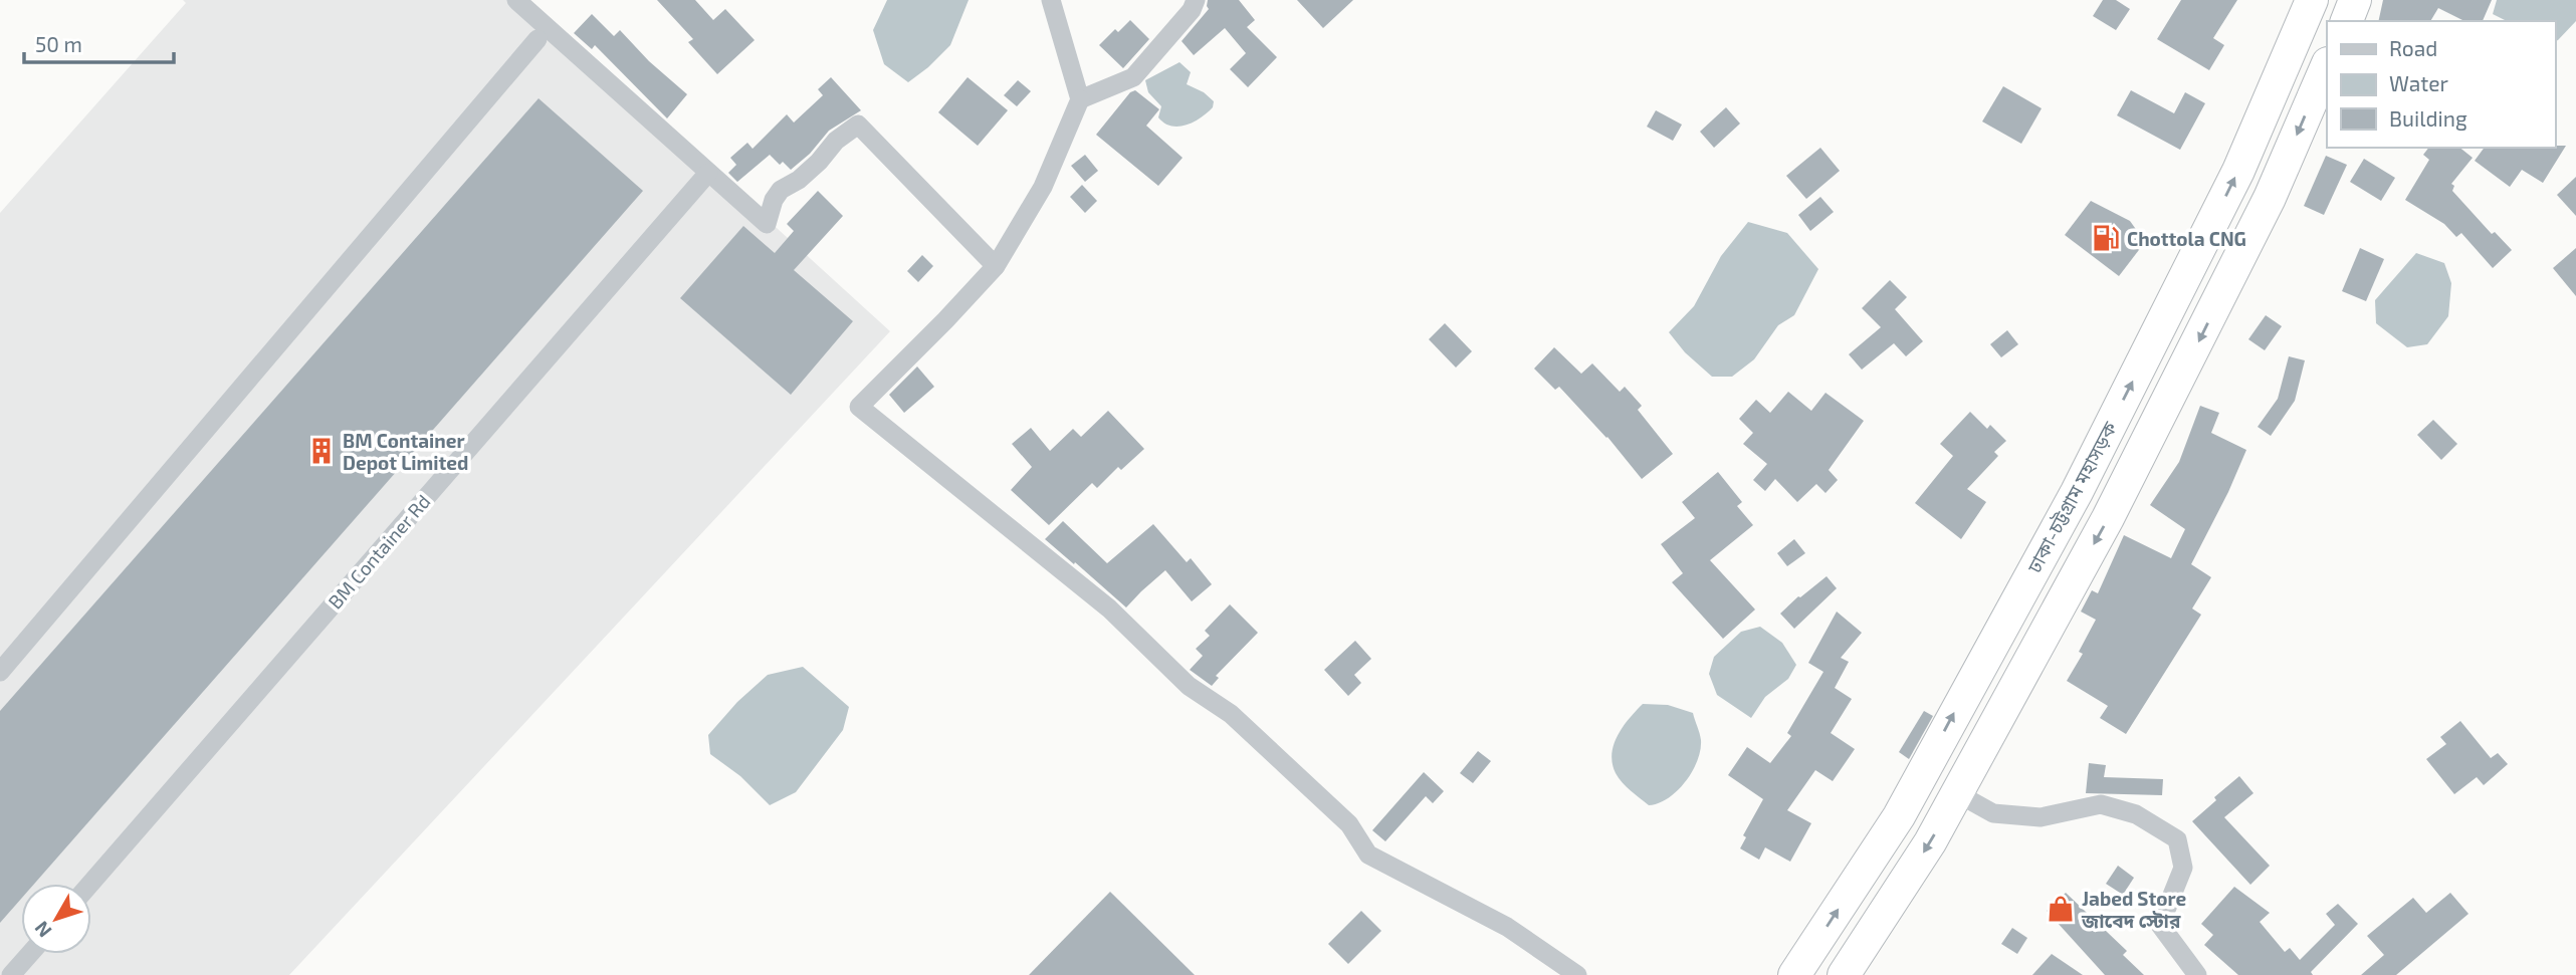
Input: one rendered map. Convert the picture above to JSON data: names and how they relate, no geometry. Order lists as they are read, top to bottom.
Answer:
{
  "streets": {
    "highway": ["ঢাকা-চট্টগ্রাম মহাসড়ক"],
    "street": ["BM Container Rd"]
  },
  "places": {
    "fuel station": ["Chottola CNG"],
    "building": ["BM Container Depot Limited"],
    "shop": ["Jabed Store জাবেদ স্টোর"]
  },
  "legend": ["Road", "Water", "Building"],
  "scale_bar": "50 m",
  "north": "bottom left"
}
